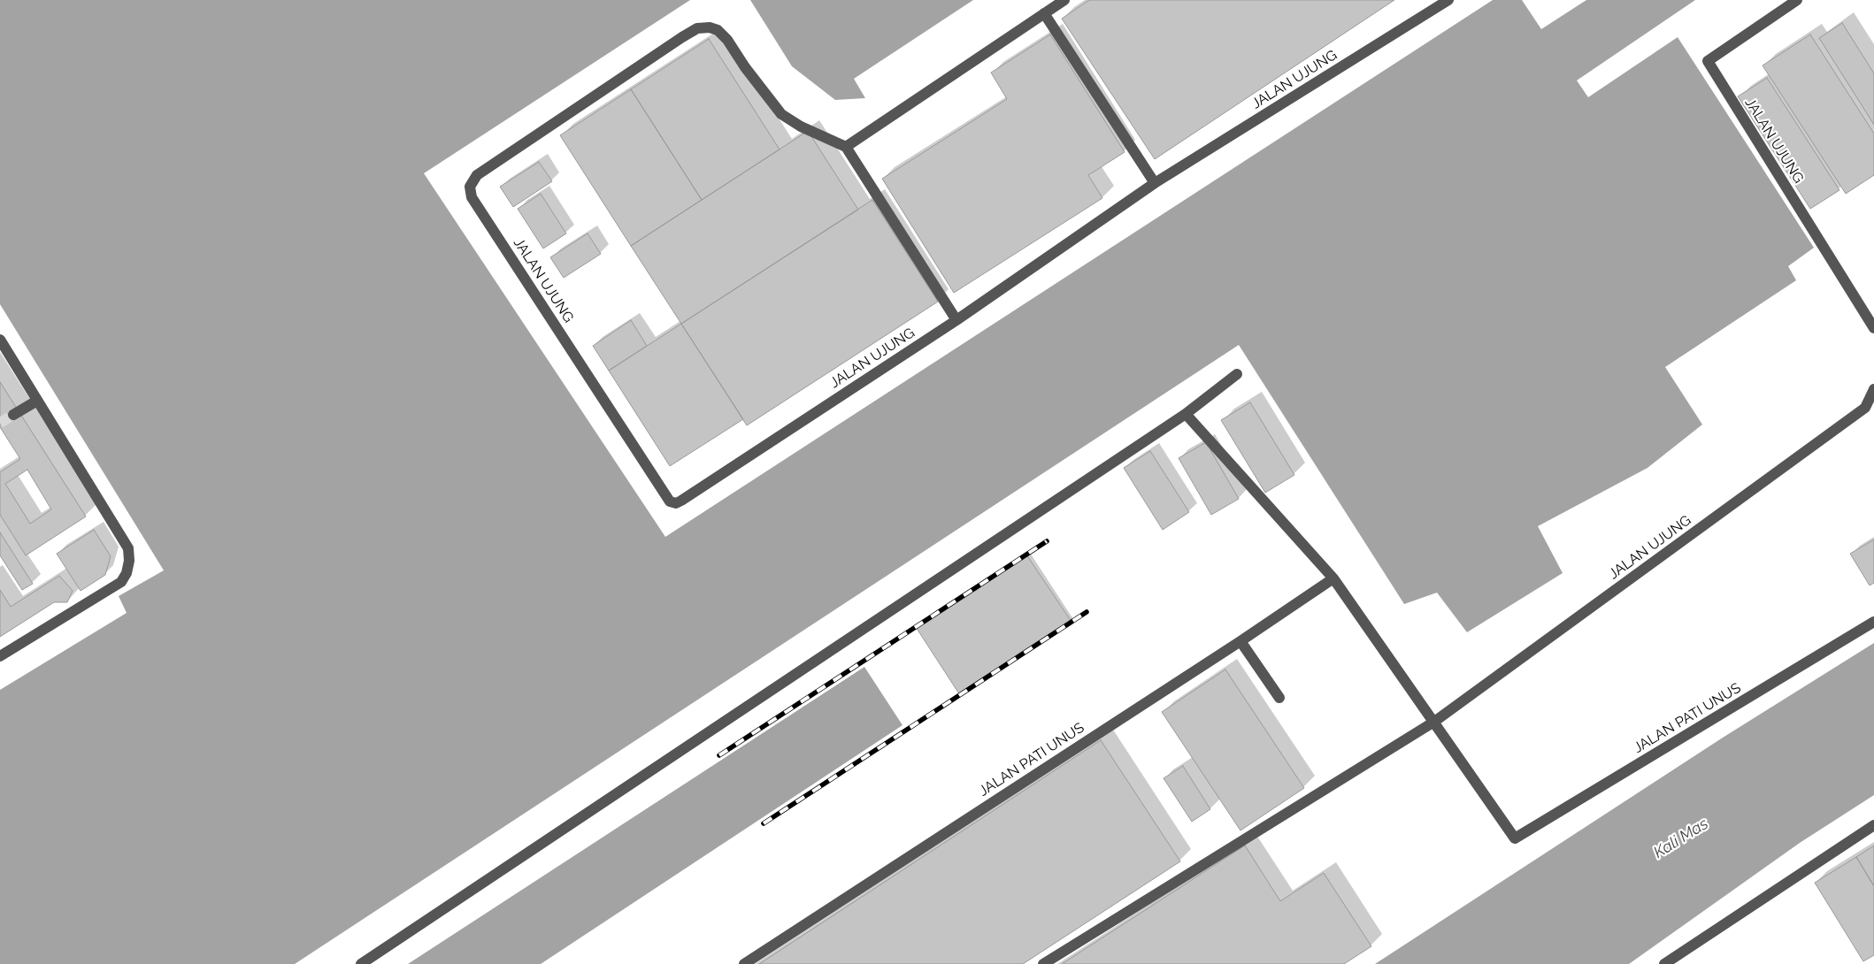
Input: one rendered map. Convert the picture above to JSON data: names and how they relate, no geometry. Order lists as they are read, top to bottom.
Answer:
{
  "streets": {
    "lane": ["JALAN UJUNG", "JALAN PATI UNUS"]
  },
  "crossings": [
    ["JALAN UJUNG", "JALAN PATI UNUS"]
  ],
  "water": ["Kali Mas"]
}
